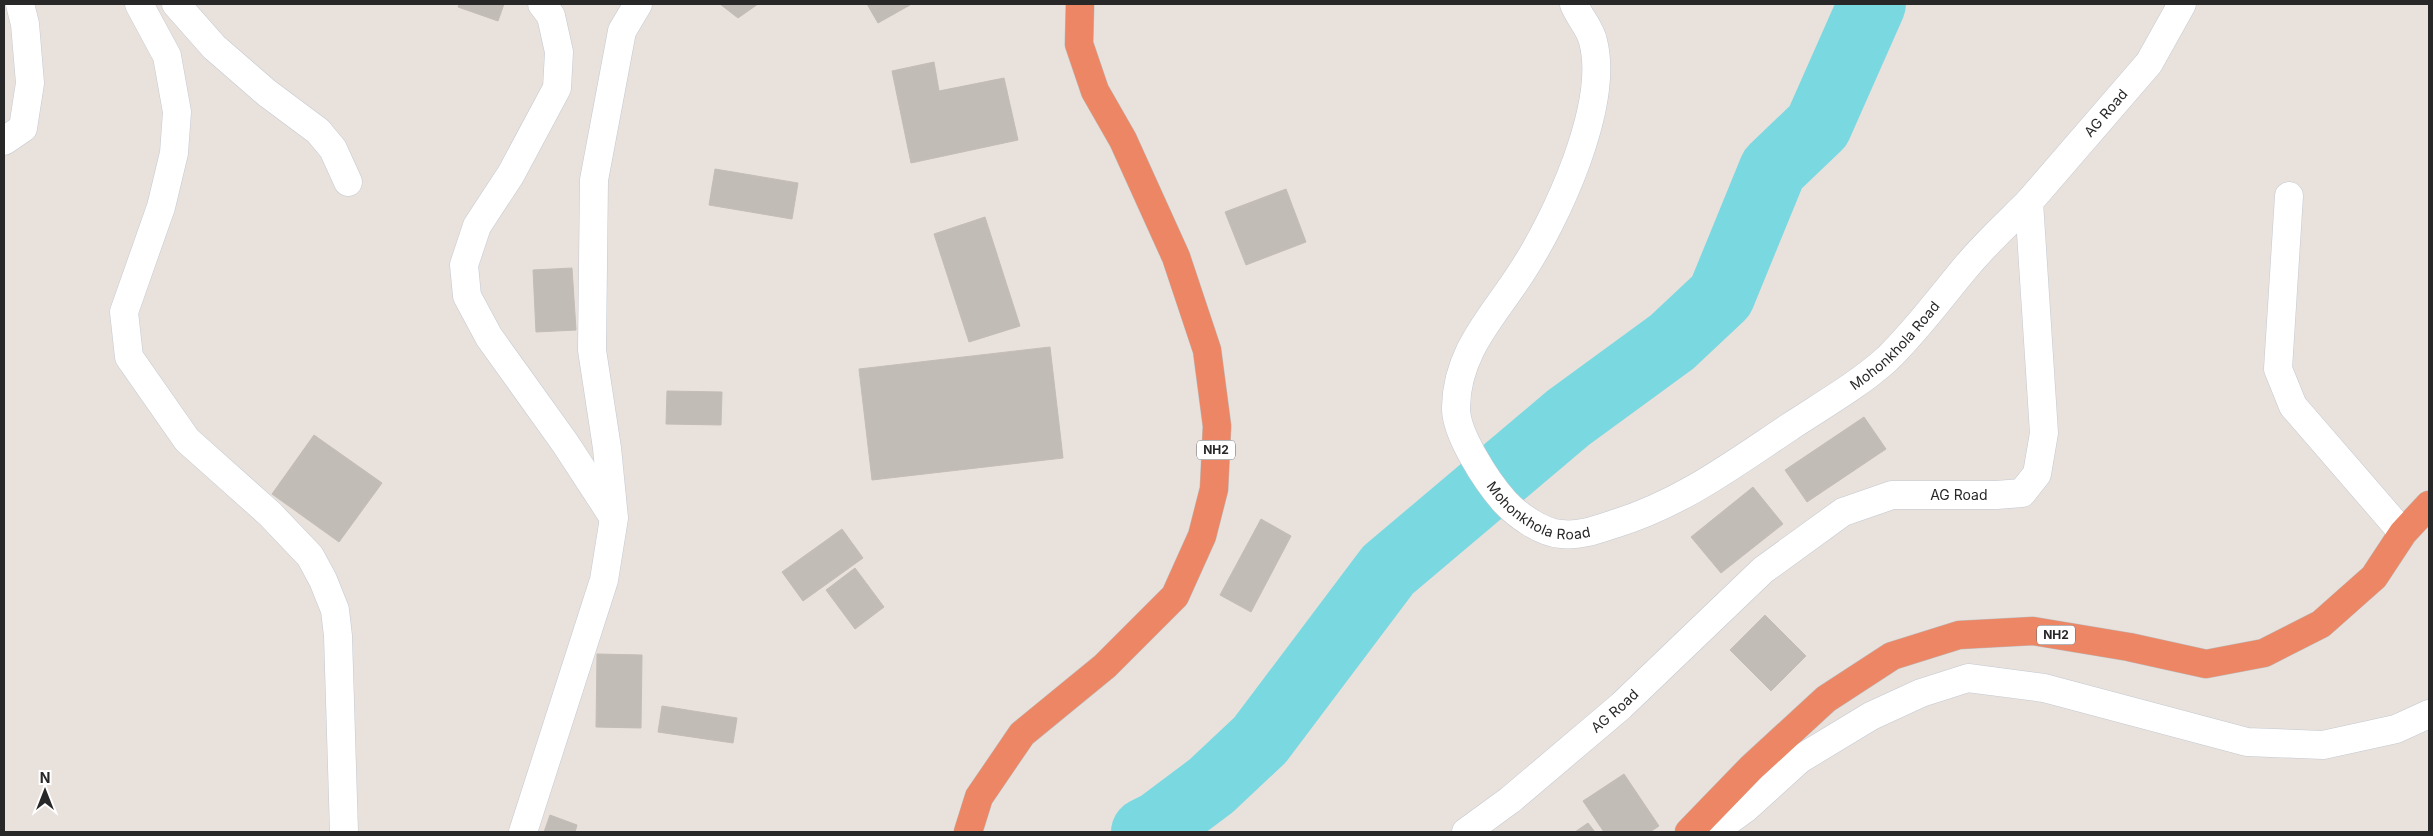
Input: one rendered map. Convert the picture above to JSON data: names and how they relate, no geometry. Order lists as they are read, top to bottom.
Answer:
{
  "streets": {
    "highway": ["NH2"],
    "street": ["AG Road", "Mohonkhola Road"]
  },
  "crossings": [
    ["AG Road", "Mohonkhola Road"]
  ],
  "north": "top"
}
